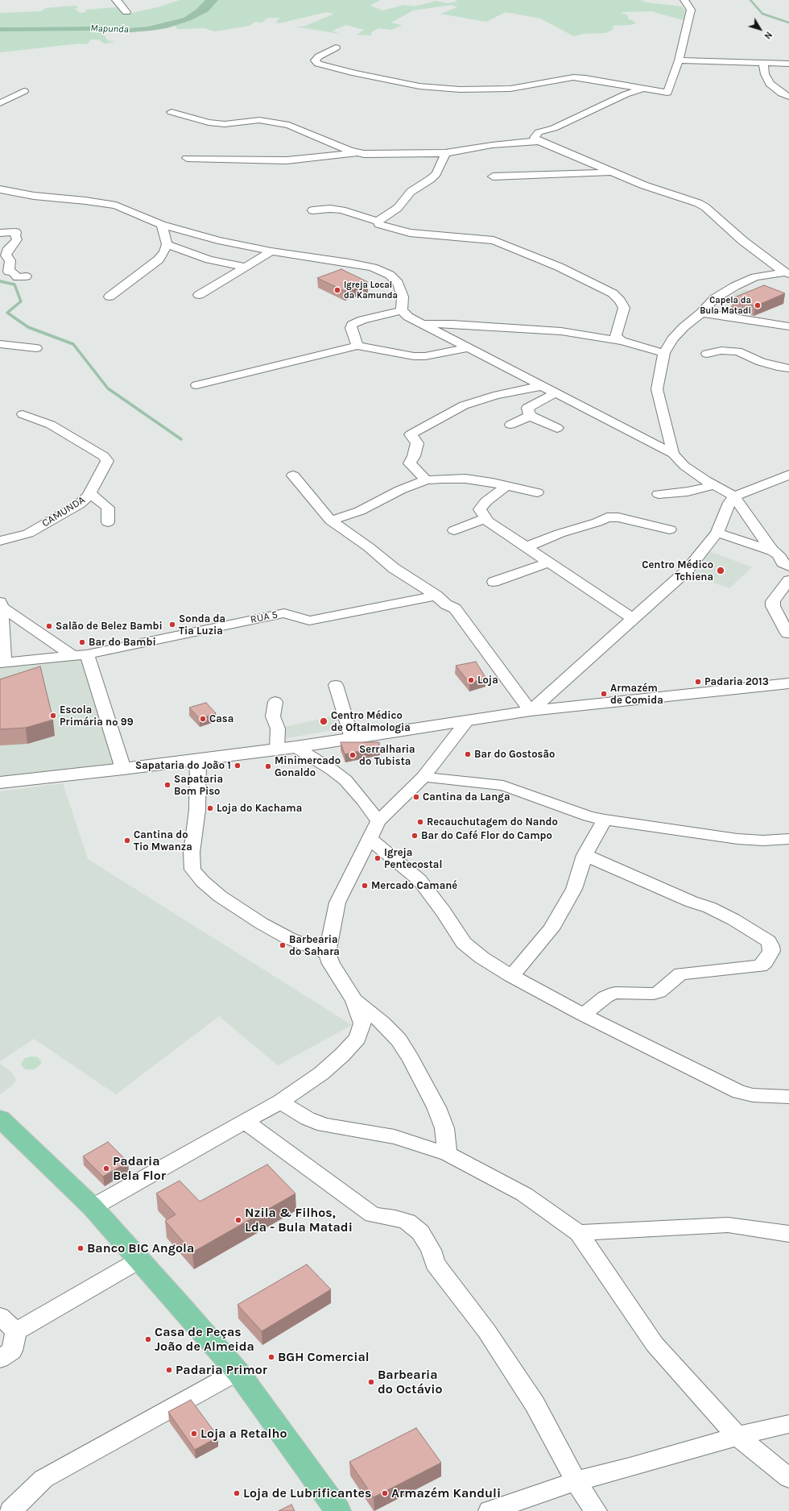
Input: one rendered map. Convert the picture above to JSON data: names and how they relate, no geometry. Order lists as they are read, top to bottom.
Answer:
{
  "streets": {
    "street": ["CAMUNDA", "RUA 5"]
  },
  "water": ["Mapunda"],
  "places": [
    "Igreja Local da Kamunda",
    "Capela da Bula Matadi",
    "Centro Médico Tchiena",
    "Sonda da Tia Luzia",
    "Salão de Belez Bambi",
    "Bar do Bambi",
    "Loja",
    "Padaria 2013",
    "Armazém de Comida",
    "Escola Primária nº 99",
    "Casa",
    "Centro Médico de Oftalmologia",
    "Bar do Gostosão",
    "Serralharia do Tubista",
    "Sapataria do João 1",
    "Minimercado Gonaldo",
    "Sapataria Bom Piso",
    "Cantina da Langa",
    "Loja do Kachama",
    "Recauchutagem do Nando",
    "Bar do Café Flor do Campo",
    "Cantina do Tio Mwanza",
    "Igreja Pentecostal",
    "Mercado Camané",
    "Barbearia do Sahara",
    "Padaria Bela Flor",
    "Nzila & Filhos, Lda - Bula Matadi",
    "Banco BIC Angola",
    "Casa de Peças João de Almeida",
    "BGH Comercial",
    "Padaria Primor",
    "Barbearia do Octávio",
    "Loja a Retalho",
    "Loja de Lubrificantes",
    "Armazém Kanduli"
  ],
  "north": "bottom right"
}
